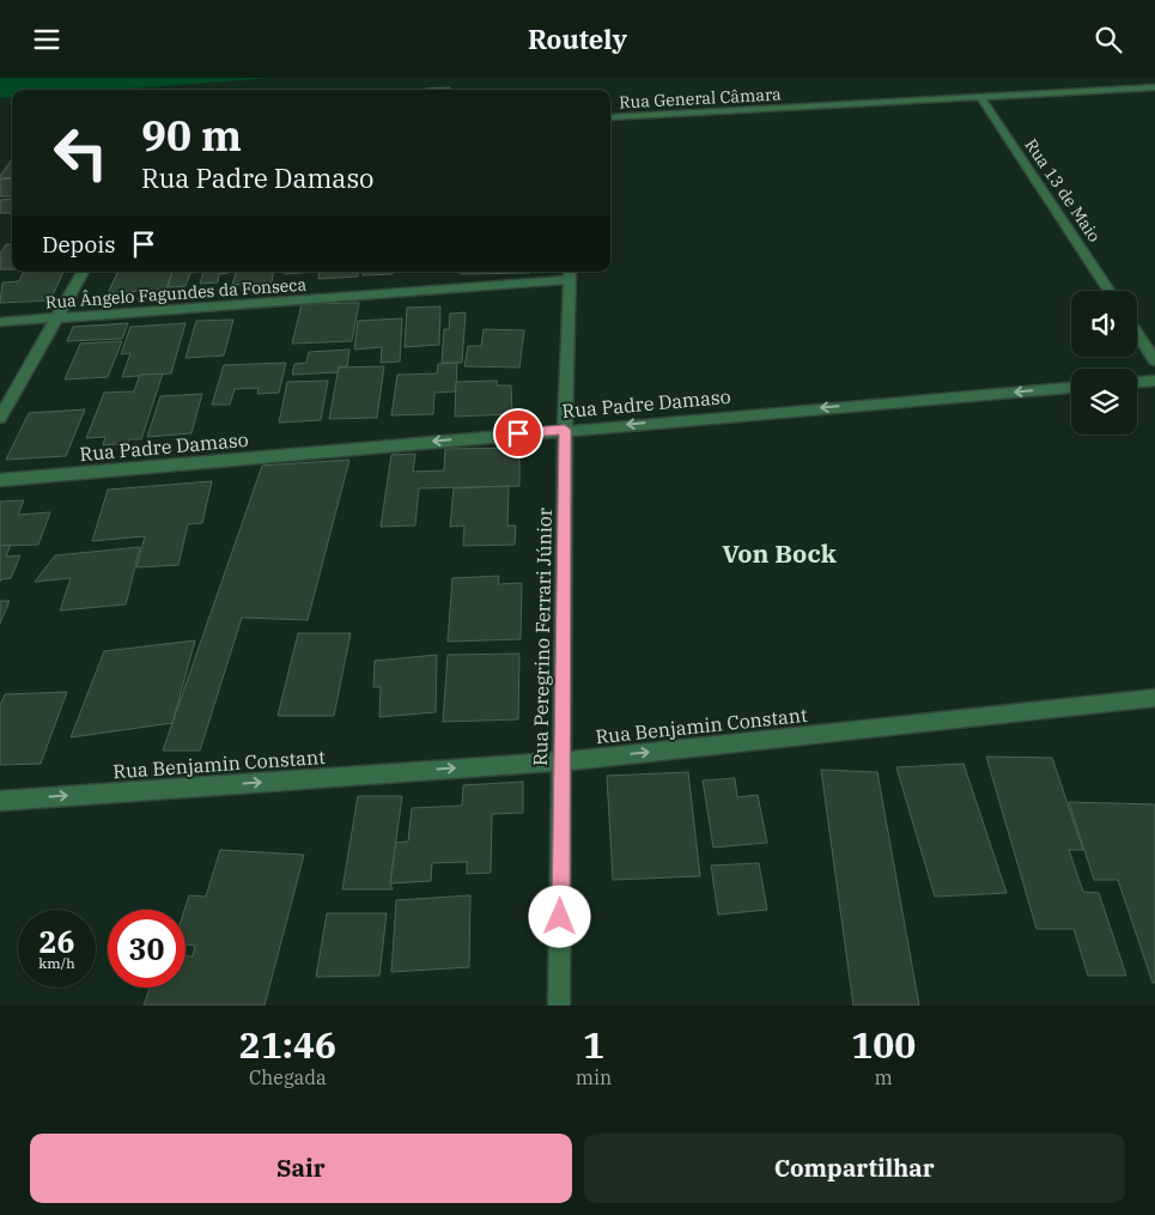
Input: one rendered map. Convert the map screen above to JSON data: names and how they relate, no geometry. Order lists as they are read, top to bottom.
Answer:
{
  "streets": {
    "street": [
      "Rua General Câmara",
      "Rua 13 de Maio",
      "Rua Ângelo Fagundes da Fonseca",
      "Rua Padre Damaso",
      "Rua Peregrino Ferrari Júnior",
      "Rua Benjamin Constant"
    ]
  },
  "crossings": [
    ["Rua General Câmara", "Rua 13 de Maio"],
    ["Rua Ângelo Fagundes da Fonseca", "Rua Peregrino Ferrari Júnior"],
    ["Rua Padre Damaso", "Rua Peregrino Ferrari Júnior"],
    ["Rua Peregrino Ferrari Júnior", "Rua Benjamin Constant"]
  ],
  "one_way": ["Rua Padre Damaso", "Rua Benjamin Constant"],
  "districts": ["Von Bock"],
  "page": {
    "header": "Routely",
    "turn": ["90 m", "Rua Padre Damaso"],
    "then": "Depois",
    "speed": "26 km/h",
    "limit": "30",
    "eta": [
      "21:46",
      "Chegada",
      "1",
      "min",
      "100",
      "m"
    ],
    "buttons": ["Sair", "Compartilhar"]
  }
}
